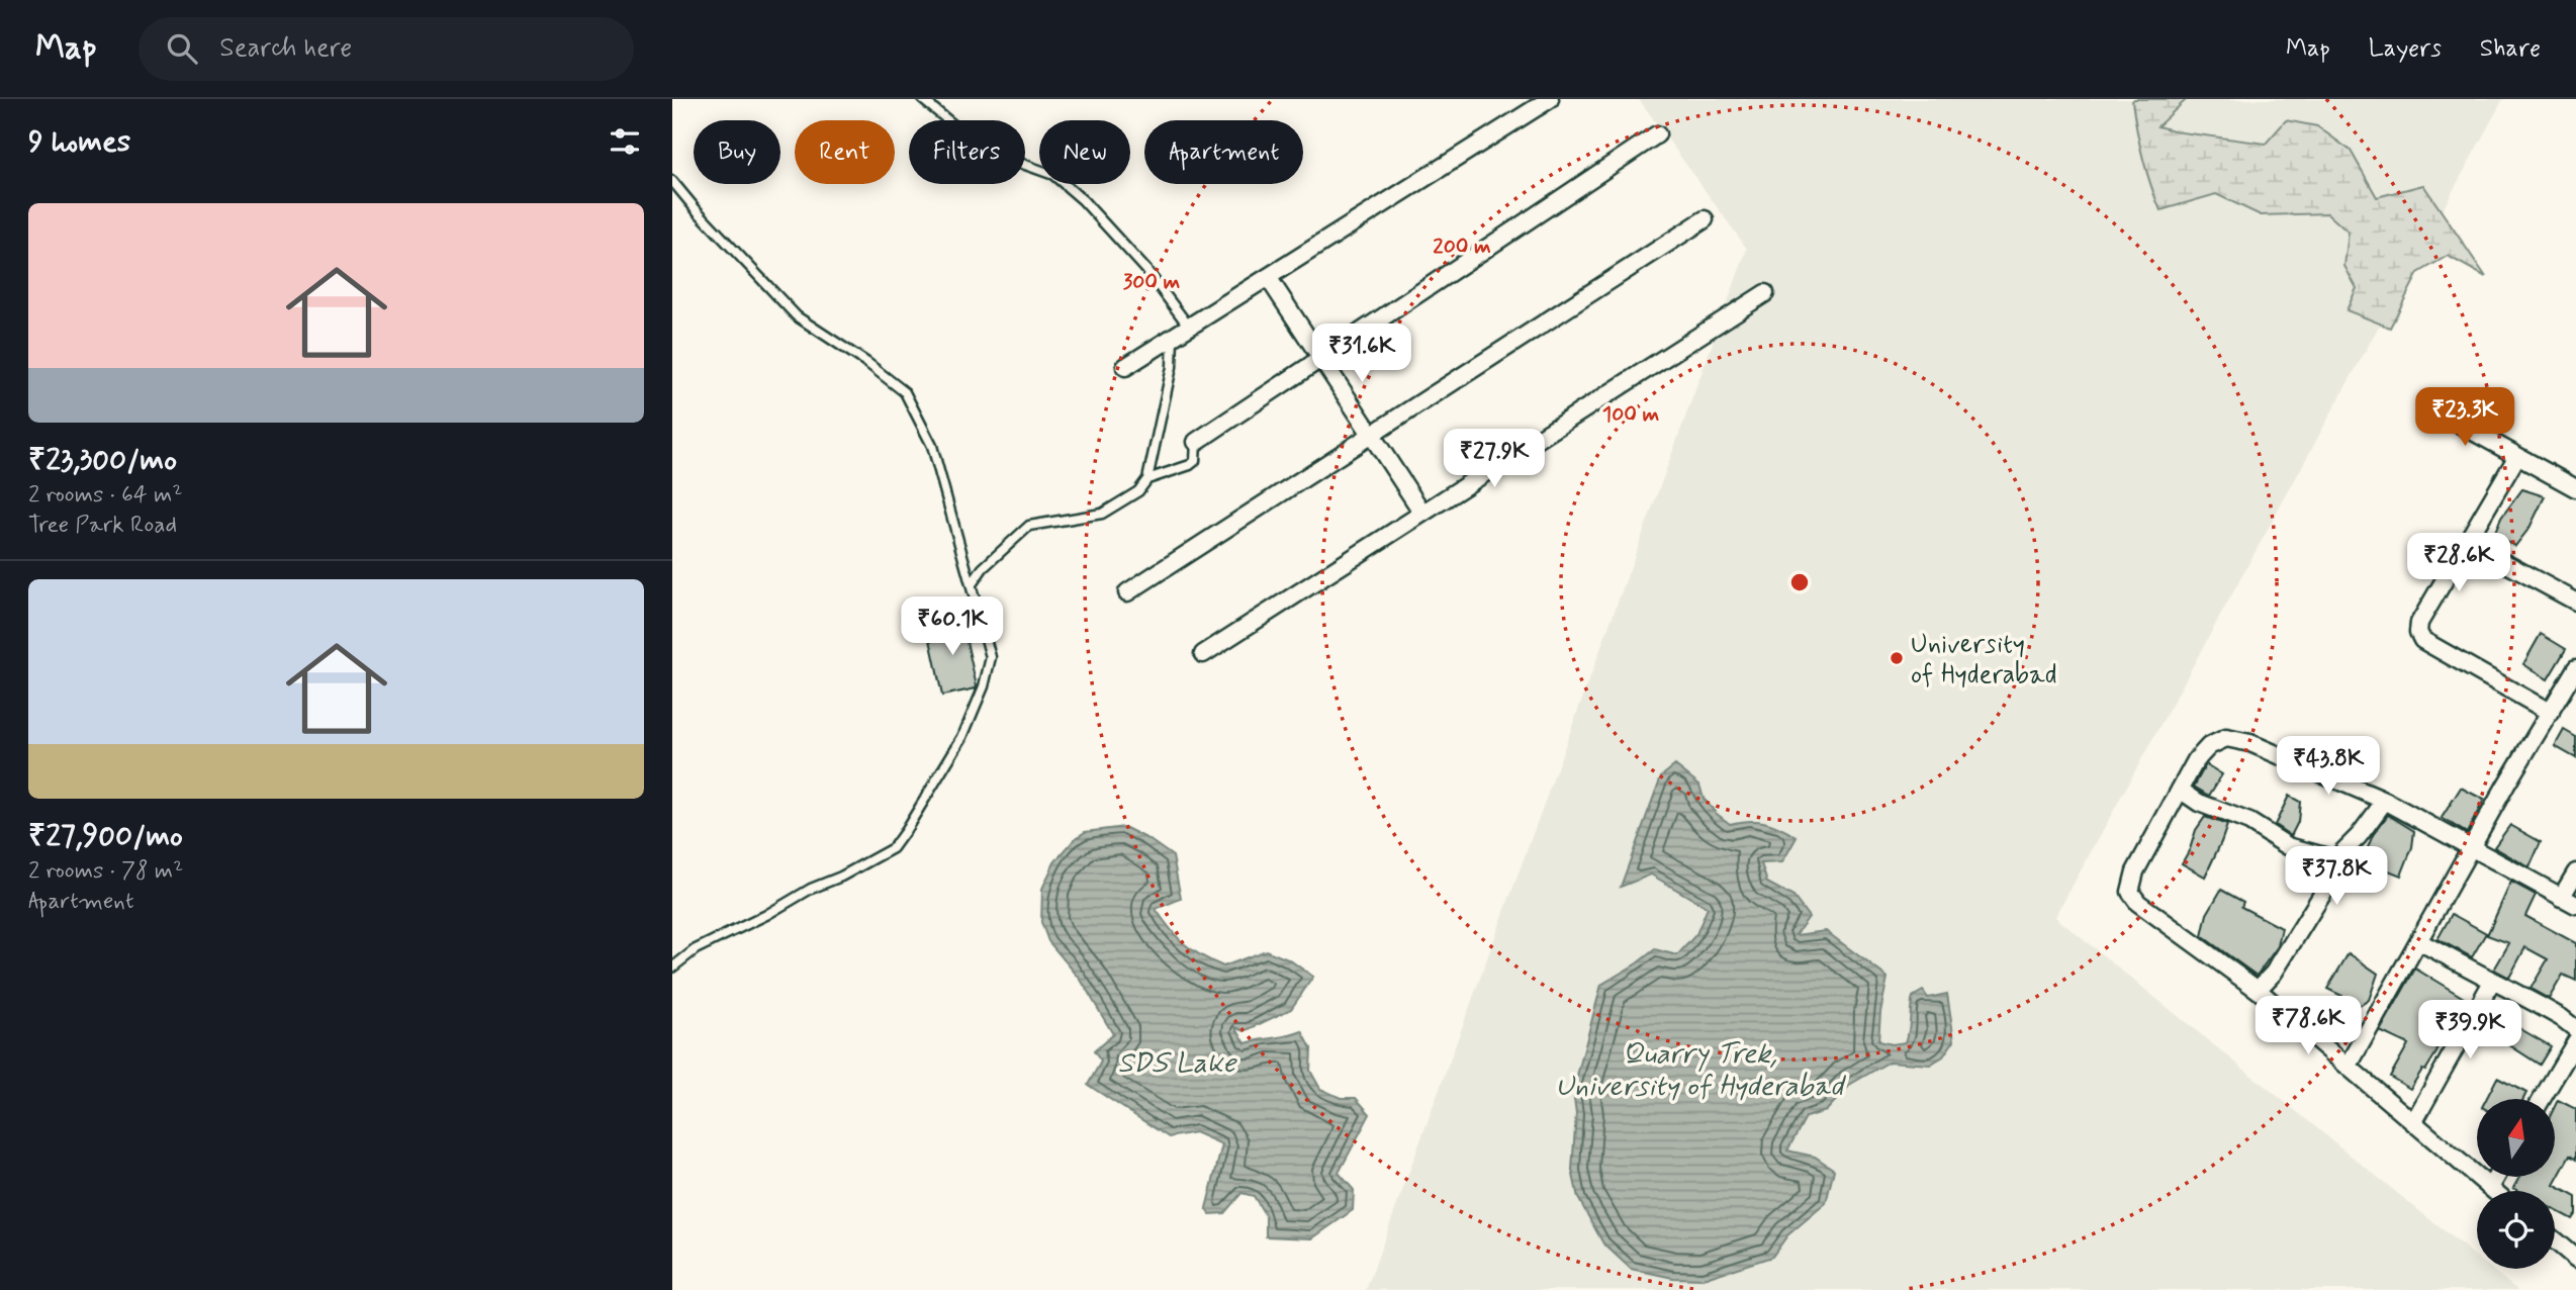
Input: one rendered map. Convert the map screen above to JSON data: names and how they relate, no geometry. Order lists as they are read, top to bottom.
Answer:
{
  "water": ["Quarry Trek, University of Hyderabad", "SDS Lake"],
  "places": ["University of Hyderabad"],
  "north": "top",
  "page": {
    "header": "Map",
    "search": "Search here",
    "nav": ["Map", "Layers", "Share"],
    "heading": "9 homes",
    "chip": [
      "Buy",
      "Rent",
      "Filters",
      "New",
      "Apartment"
    ],
    "list": [
      {
        "name": "₹23,300/mo",
        "note": "2 rooms · 64 m² · Tree Park Road"
      },
      {
        "name": "₹27,900/mo",
        "note": "2 rooms · 78 m² · Apartment"
      }
    ],
    "price": [
      "₹31.6K",
      "₹23.3K",
      "₹27.9K",
      "₹28.6K",
      "₹60.1K",
      "₹43.8K",
      "₹37.8K",
      "₹78.6K",
      "₹39.9K"
    ]
  },
  "rings": ["200 m", "300 m", "100 m"]
}
